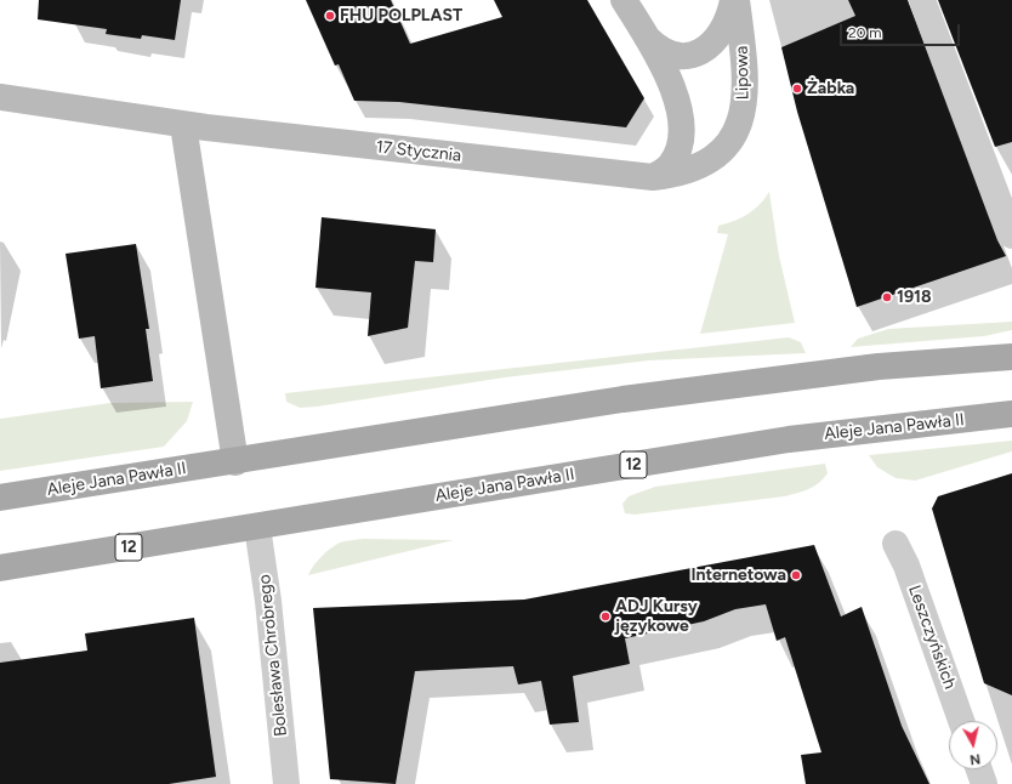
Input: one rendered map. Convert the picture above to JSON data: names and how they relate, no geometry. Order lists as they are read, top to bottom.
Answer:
{
  "streets": {
    "main road": ["Aleje Jana Pawła II", "12"],
    "street": [
      "Lipowa",
      "17 Stycznia",
      "Leszczyńskich",
      "Bolesława Chrobrego"
    ]
  },
  "crossings": [
    ["Lipowa", "17 Stycznia"],
    ["Aleje Jana Pawła II", "Bolesława Chrobrego"]
  ],
  "places": [
    "FHU POLPLAST",
    "Żabka",
    "1918",
    "Internetowa",
    "ADJ Kursy językowe"
  ],
  "scale_bar": "20 m",
  "north": "bottom"
}
